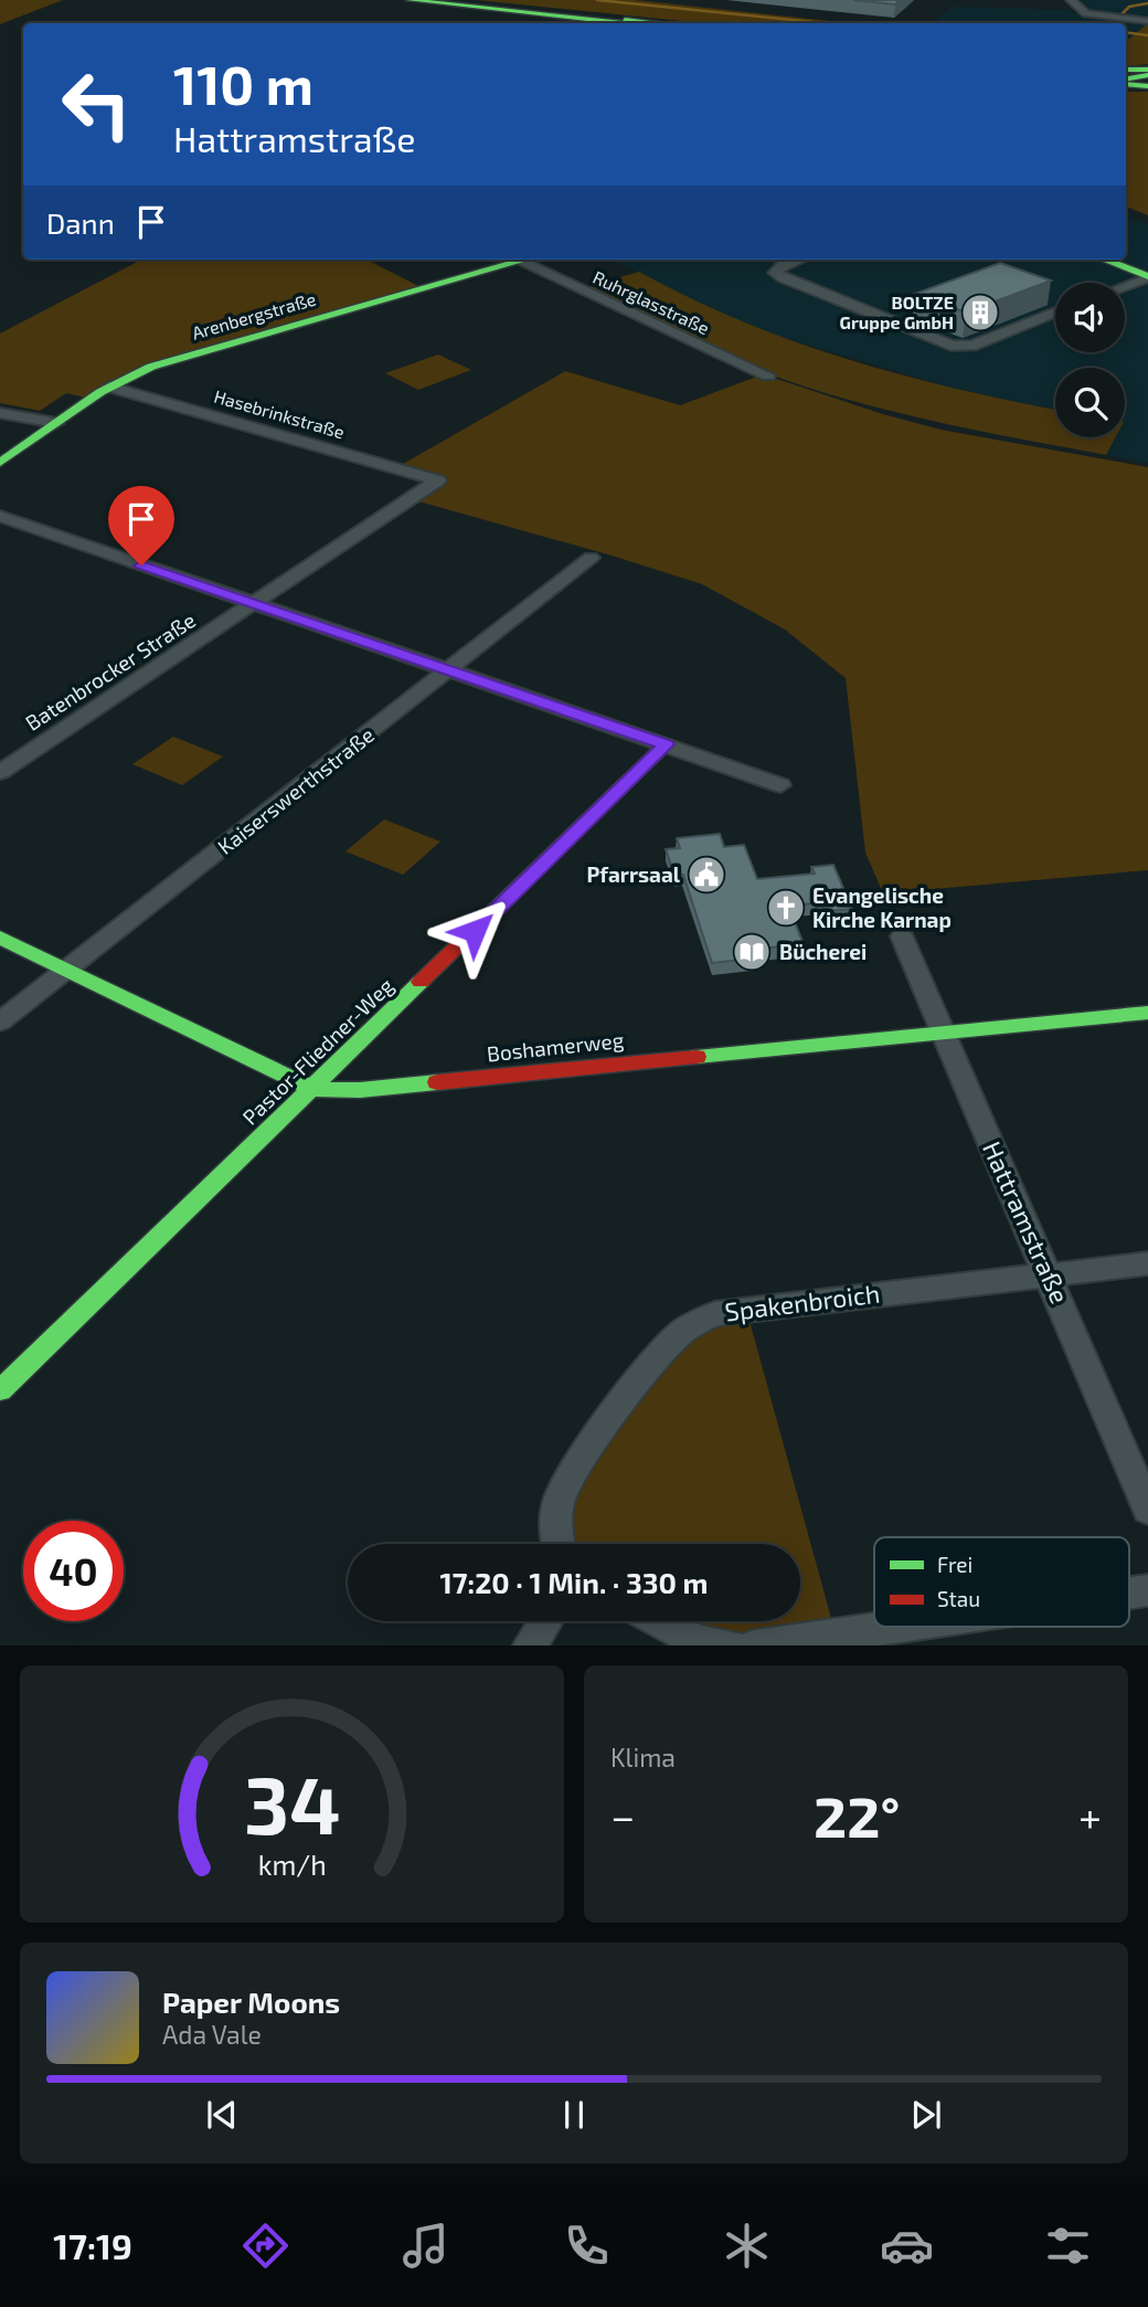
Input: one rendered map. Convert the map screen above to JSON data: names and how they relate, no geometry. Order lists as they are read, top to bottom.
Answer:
{
  "streets": {
    "main road": ["Arenbergstraße", "Boshamerweg", "Pastor-Fliedner-Weg"],
    "street": [
      "Ruhrglasstraße",
      "Hasebrinkstraße",
      "Batenbrocker Straße",
      "Kaiserswerthstraße",
      "Hattramstraße",
      "Spakenbroich"
    ]
  },
  "crossings": [
    ["Ruhrglasstraße", "Arenbergstraße"],
    ["Arenbergstraße", "Hasebrinkstraße"],
    ["Hasebrinkstraße", "Batenbrocker Straße"],
    ["Kaiserswerthstraße", "Boshamerweg"],
    ["Boshamerweg", "Pastor-Fliedner-Weg"],
    ["Boshamerweg", "Hattramstraße"],
    ["Hattramstraße", "Spakenbroich"]
  ],
  "places": {
    "building": ["BOLTZE Gruppe GmbH"],
    "public building": ["Pfarrsaal"],
    "church": ["Evangelische Kirche Karnap"],
    "library": ["Bücherei"]
  },
  "legend": ["Frei", "Stau"],
  "page": {
    "turn": ["110 m", "Hattramstraße"],
    "then": "Dann",
    "limit": "40",
    "trip": "17:20 · 1 Min. · 330 m",
    "tile": "Klima",
    "heat": ["−", "22°", "+"],
    "song": ["Paper Moons", "Ada Vale"],
    "tabs": "17:19",
    "gauge": ["34", "km/h"]
  }
}
